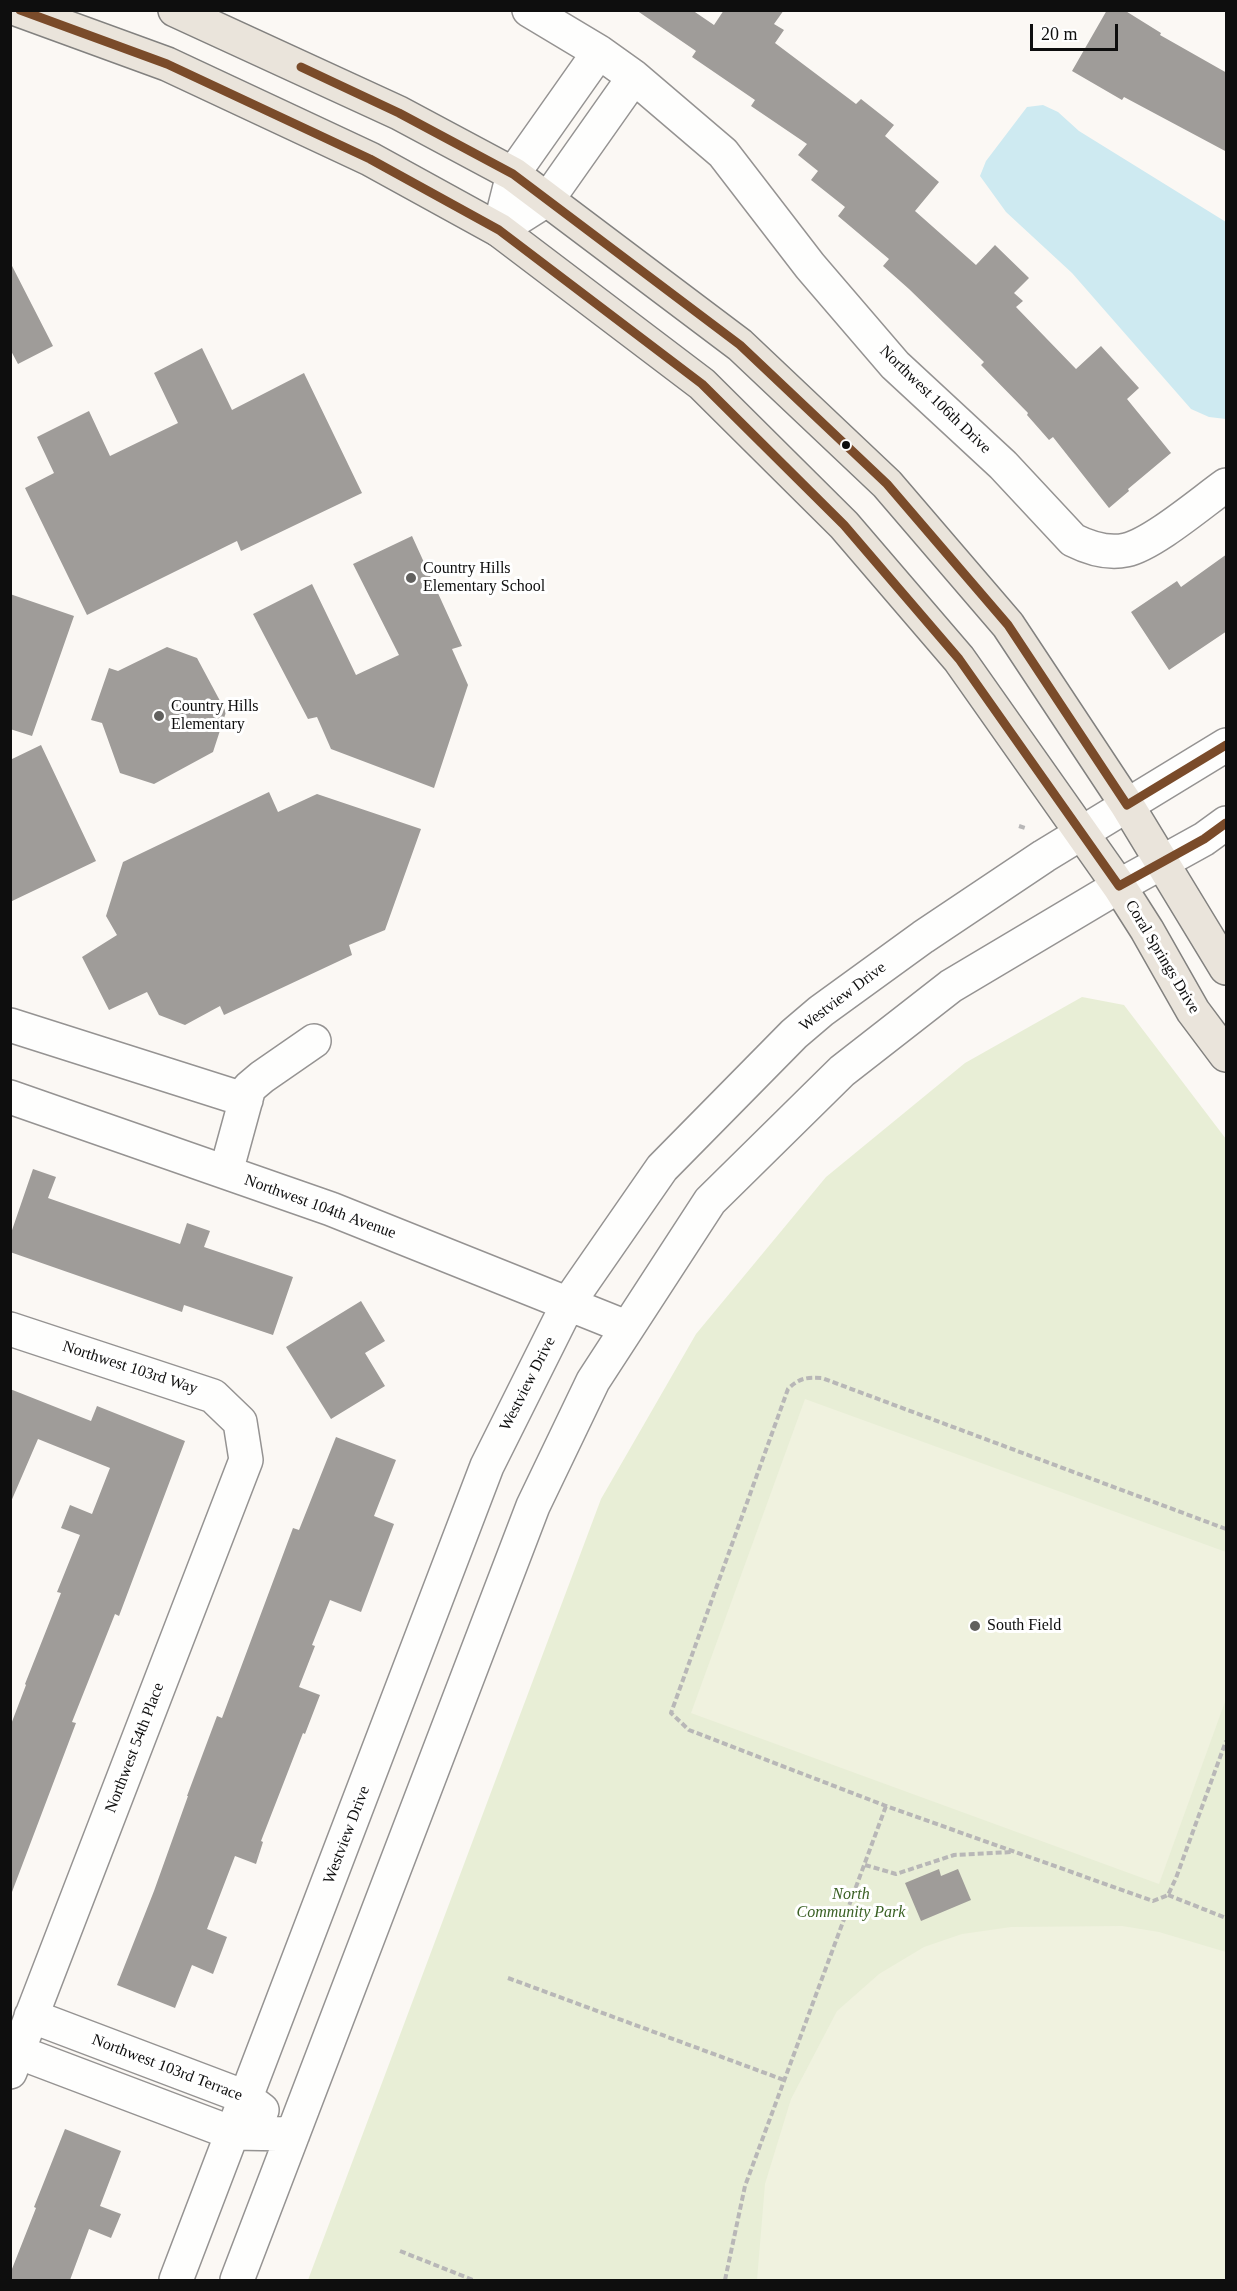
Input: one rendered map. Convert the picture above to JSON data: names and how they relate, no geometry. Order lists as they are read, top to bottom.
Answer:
{
  "streets": {
    "main road": ["Coral Springs Drive"],
    "street": [
      "Northwest 106th Drive",
      "Westview Drive",
      "Northwest 104th Avenue",
      "Northwest 103rd Way",
      "Northwest 54th Place",
      "Northwest 103rd Terrace"
    ]
  },
  "crossings": [
    ["Coral Springs Drive", "Westview Drive"],
    ["Westview Drive", "Northwest 104th Avenue"],
    ["Westview Drive", "Northwest 103rd Terrace"],
    ["Northwest 103rd Way", "Northwest 54th Place"],
    ["Northwest 54th Place", "Northwest 103rd Terrace"]
  ],
  "parks": ["North Community Park"],
  "places": ["Country Hills Elementary School", "Country Hills Elementary", "South Field"],
  "scale_bar": "20 m"
}
